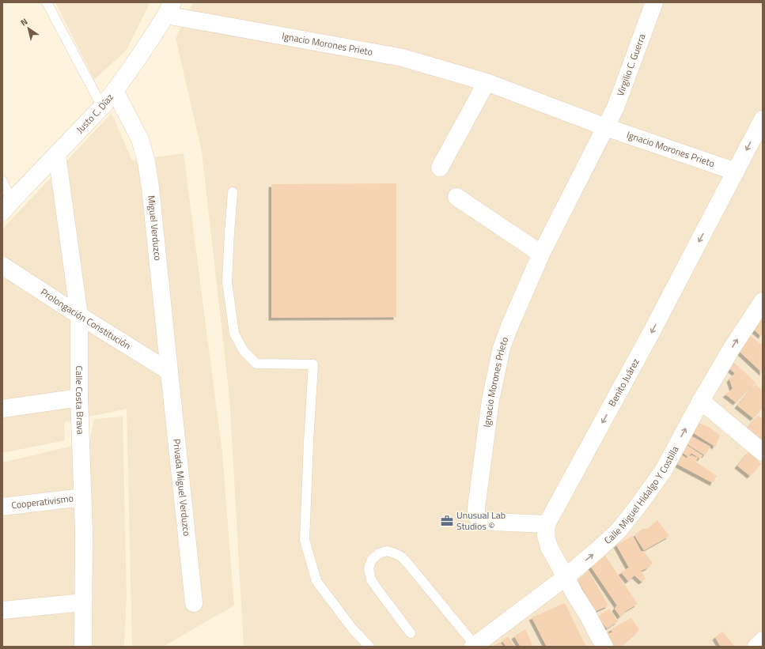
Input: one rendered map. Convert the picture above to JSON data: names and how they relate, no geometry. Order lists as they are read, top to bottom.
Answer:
{
  "streets": {
    "street": [
      "Ignacio Morones Prieto",
      "Virgilio C. Guerra",
      "Justo C. Díaz",
      "Miguel Verduzco",
      "Prolongación Constitución",
      "Benito Juárez",
      "Calle Costa Brava",
      "Privada Miguel Verduzco",
      "Calle Miguel Hidalgo Y Costilla",
      "Cooperativismo"
    ]
  },
  "crossings": [
    ["Ignacio Morones Prieto", "Virgilio C. Guerra"],
    ["Ignacio Morones Prieto", "Justo C. Díaz"],
    ["Ignacio Morones Prieto", "Benito Juárez"],
    ["Justo C. Díaz", "Miguel Verduzco"],
    ["Justo C. Díaz", "Calle Costa Brava"],
    ["Miguel Verduzco", "Prolongación Constitución"],
    ["Miguel Verduzco", "Privada Miguel Verduzco"],
    ["Prolongación Constitución", "Calle Costa Brava"],
    ["Prolongación Constitución", "Privada Miguel Verduzco"],
    ["Benito Juárez", "Calle Miguel Hidalgo Y Costilla"],
    ["Calle Costa Brava", "Cooperativismo"]
  ],
  "one_way": ["Benito Juárez", "Calle Miguel Hidalgo Y Costilla"],
  "places": {
    "office": ["Unusual Lab Studios ©"]
  },
  "north": "top left"
}
